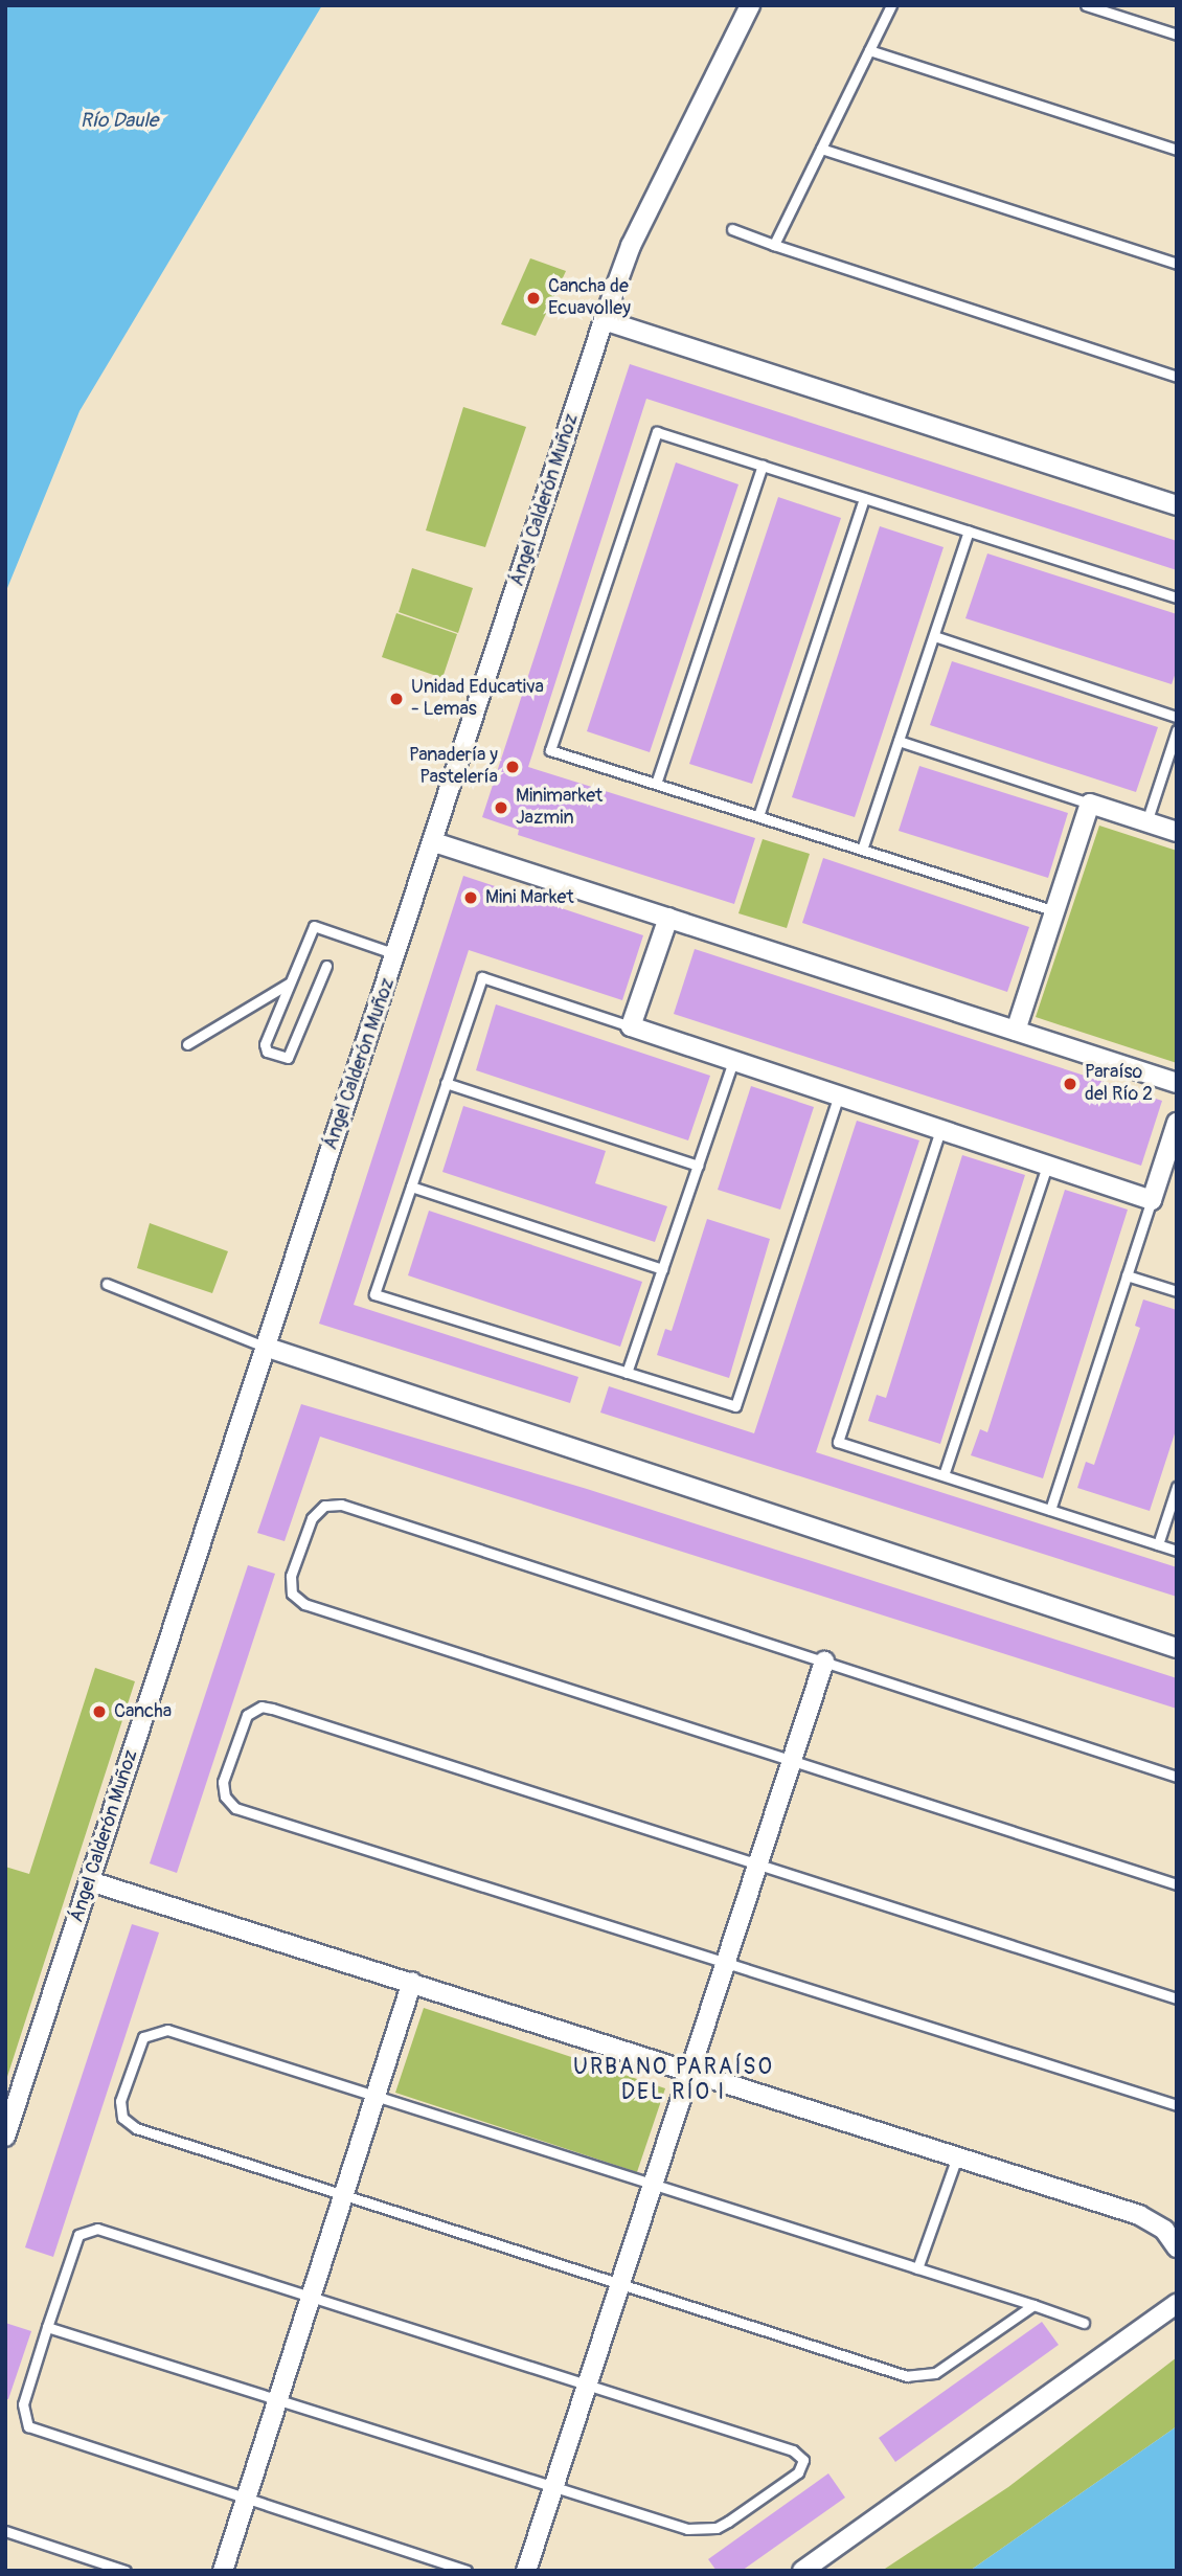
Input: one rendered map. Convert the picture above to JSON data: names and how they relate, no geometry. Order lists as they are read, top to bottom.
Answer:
{
  "streets": {
    "street": ["Ángel Calderón Muñoz"]
  },
  "districts": ["URBANO PARAÍSO DEL RÍO I"],
  "water": ["Río Daule"],
  "places": [
    "Cancha de Ecuavolley",
    "Unidad Educativa - Lemas",
    "Panadería y Pastelería",
    "Minimarket Jazmin",
    "Mini Market",
    "Paraíso del Río 2",
    "Cancha"
  ]
}
